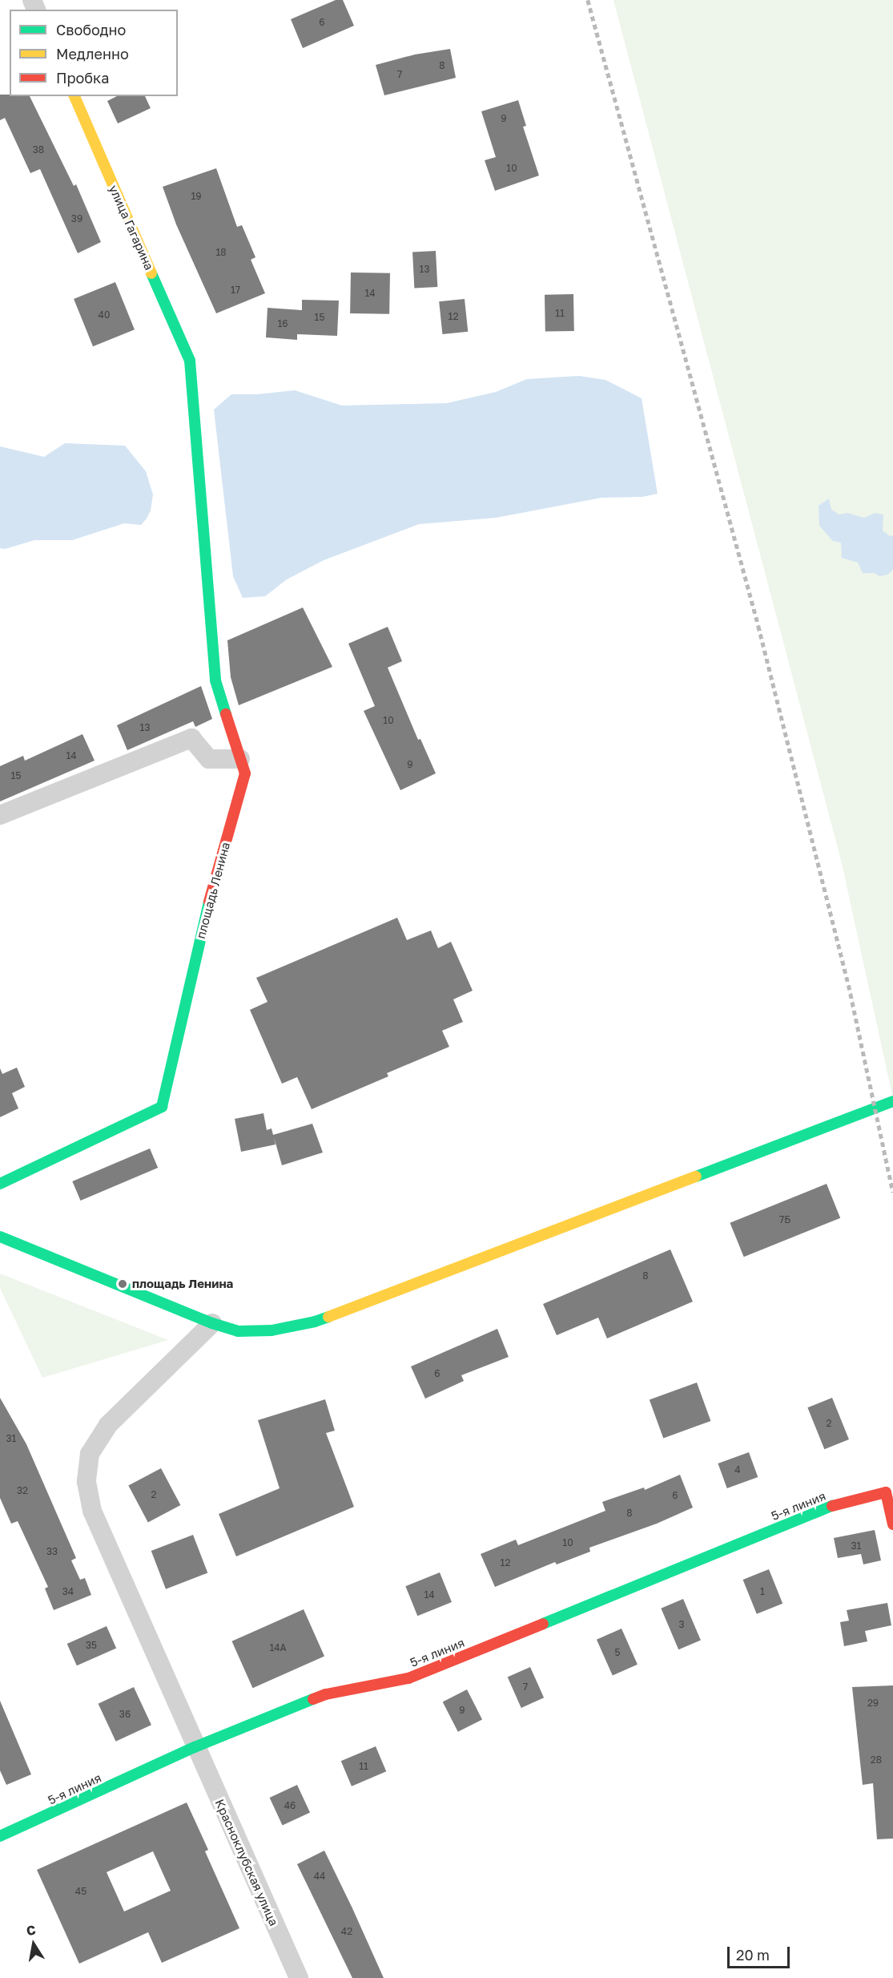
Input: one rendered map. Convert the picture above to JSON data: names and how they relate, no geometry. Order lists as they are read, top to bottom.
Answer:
{
  "streets": {
    "street": [
      "улица Гагарина",
      "площадь Ленина",
      "5-я линия",
      "Красноклубская улица"
    ]
  },
  "crossings": [
    ["улица Гагарина", "площадь Ленина"],
    ["5-я линия", "Красноклубская улица"]
  ],
  "places": ["площадь Ленина"],
  "house_numbers": [
    "6",
    "8",
    "7",
    "9",
    "38",
    "10",
    "19",
    "39",
    "18",
    "13",
    "17",
    "14",
    "11",
    "40",
    "12",
    "15",
    "16",
    "10",
    "13",
    "14",
    "9",
    "15",
    "7Б",
    "8",
    "6",
    "2",
    "31",
    "4",
    "32",
    "2",
    "6",
    "8",
    "10",
    "31",
    "33",
    "12",
    "34",
    "1",
    "14",
    "3",
    "35",
    "14А",
    "5",
    "7",
    "29",
    "9",
    "36",
    "28",
    "11",
    "46",
    "44",
    "45",
    "42"
  ],
  "legend": ["Свободно", "Медленно", "Пробка"],
  "scale_bar": "20 m",
  "north": "top"
}
